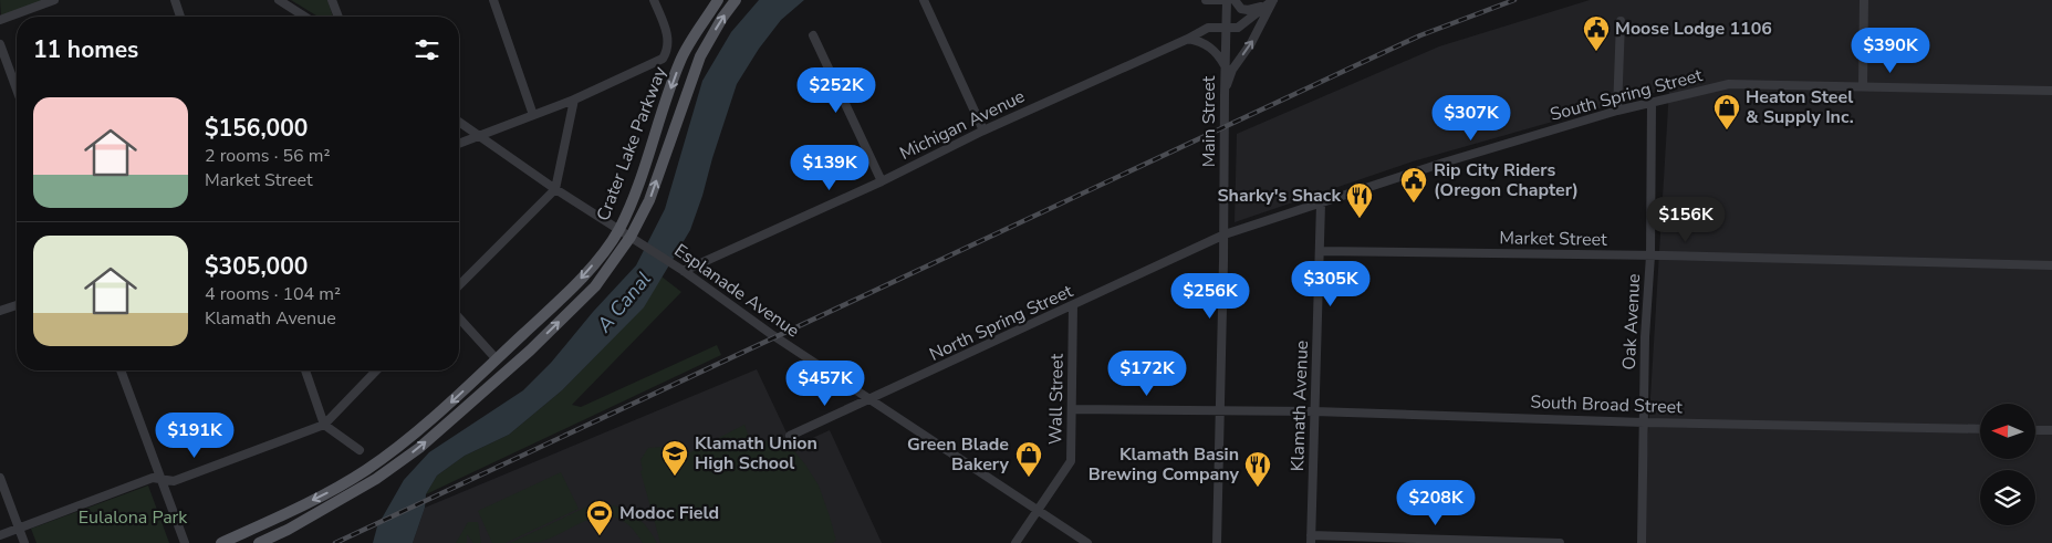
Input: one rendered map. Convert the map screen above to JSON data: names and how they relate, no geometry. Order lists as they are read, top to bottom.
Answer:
{
  "streets": {
    "main road": ["Crater Lake Parkway"],
    "street": [
      "South Spring Street",
      "Main Street",
      "Michigan Avenue",
      "Market Street",
      "Esplanade Avenue",
      "Oak Avenue",
      "North Spring Street",
      "Wall Street",
      "South Broad Street",
      "Klamath Avenue"
    ]
  },
  "crossings": [
    ["South Spring Street", "Main Street"],
    ["South Spring Street", "Oak Avenue"],
    ["South Spring Street", "North Spring Street"],
    ["South Spring Street", "Klamath Avenue"],
    ["Main Street", "Michigan Avenue"],
    ["Main Street", "North Spring Street"],
    ["Main Street", "South Broad Street"],
    ["Michigan Avenue", "Esplanade Avenue"],
    ["Crater Lake Parkway", "Esplanade Avenue"],
    ["Market Street", "Oak Avenue"],
    ["Market Street", "Klamath Avenue"],
    ["Esplanade Avenue", "North Spring Street"],
    ["Esplanade Avenue", "Wall Street"],
    ["Oak Avenue", "South Broad Street"],
    ["North Spring Street", "Wall Street"],
    ["Wall Street", "South Broad Street"],
    ["South Broad Street", "Klamath Avenue"]
  ],
  "water": ["A Canal"],
  "parks": ["Eulalona Park"],
  "places": {
    "public building": ["Moose Lodge 1106", "Rip City Riders (Oregon Chapter)"],
    "shop": ["Heaton Steel & Supply Inc.", "Green Blade Bakery"],
    "restaurant": ["Sharky's Shack", "Klamath Basin Brewing Company"],
    "school or university": ["Klamath Union High School"],
    "sports": ["Modoc Field"]
  },
  "north": "left",
  "page": {
    "heading": "11 homes",
    "price": [
      "$390K",
      "$252K",
      "$307K",
      "$139K",
      "$156K",
      "$305K",
      "$256K",
      "$172K",
      "$457K",
      "$191K",
      "$208K"
    ],
    "list": [
      {
        "name": "$156,000",
        "note": "2 rooms · 56 m² · Market Street"
      },
      {
        "name": "$305,000",
        "note": "4 rooms · 104 m² · Klamath Avenue"
      }
    ]
  }
}
